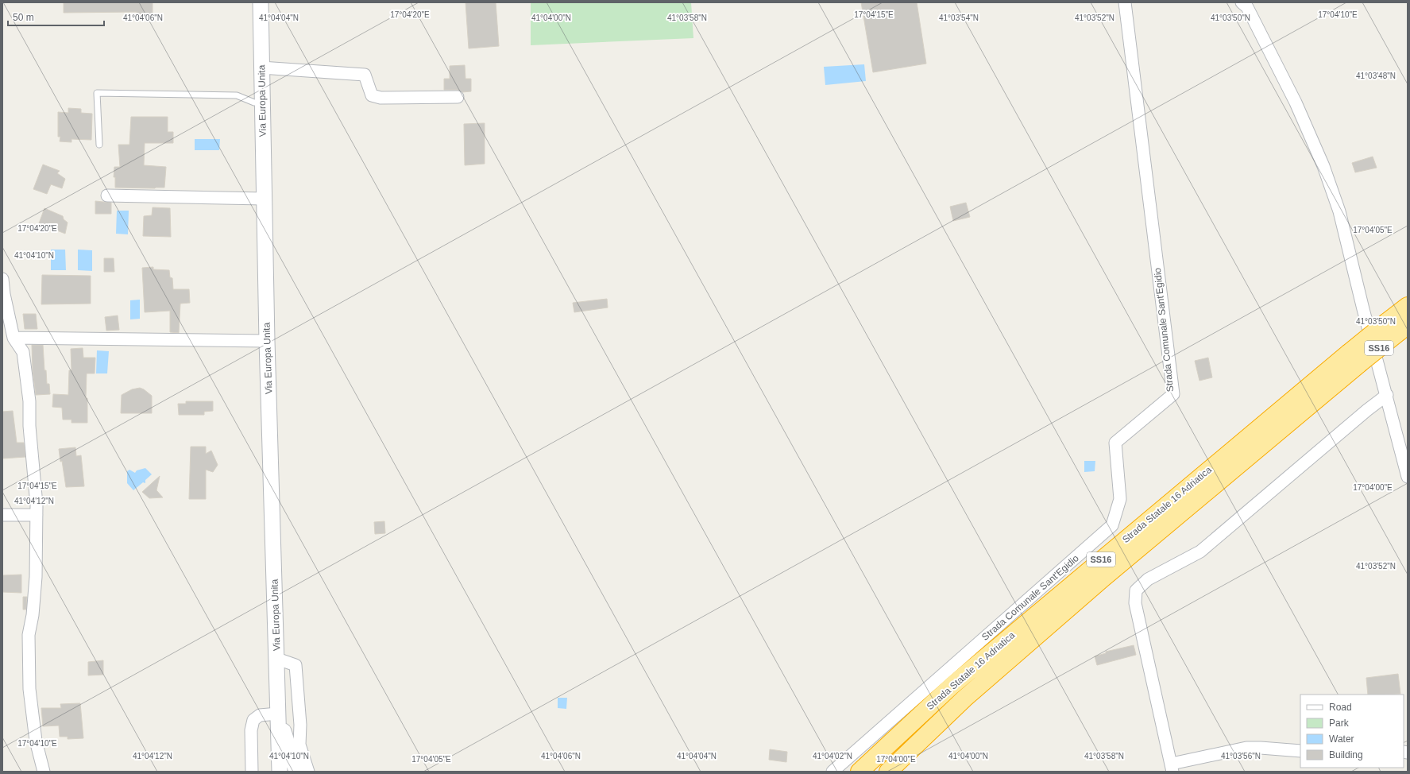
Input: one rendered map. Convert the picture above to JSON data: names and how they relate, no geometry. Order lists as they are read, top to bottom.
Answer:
{
  "streets": {
    "highway": ["SS16", "Strada Statale 16 Adriatica"],
    "street": ["Via Europa Unita", "Strada Comunale Sant'Egidio"]
  },
  "legend": [
    "Road",
    "Park",
    "Water",
    "Building"
  ],
  "scale_bar": "50 m",
  "coordinates": [
    "17°04'20\"E",
    "17°04'15\"E",
    "17°04'10\"E",
    "41°04'06\"N",
    "41°04'04\"N",
    "41°04'00\"N",
    "41°03'58\"N",
    "41°03'54\"N",
    "41°03'52\"N",
    "41°03'50\"N",
    "41°03'48\"N",
    "17°04'05\"E",
    "41°04'10\"N",
    "17°04'00\"E",
    "41°04'12\"N",
    "41°04'02\"N",
    "41°03'56\"N"
  ]
}
